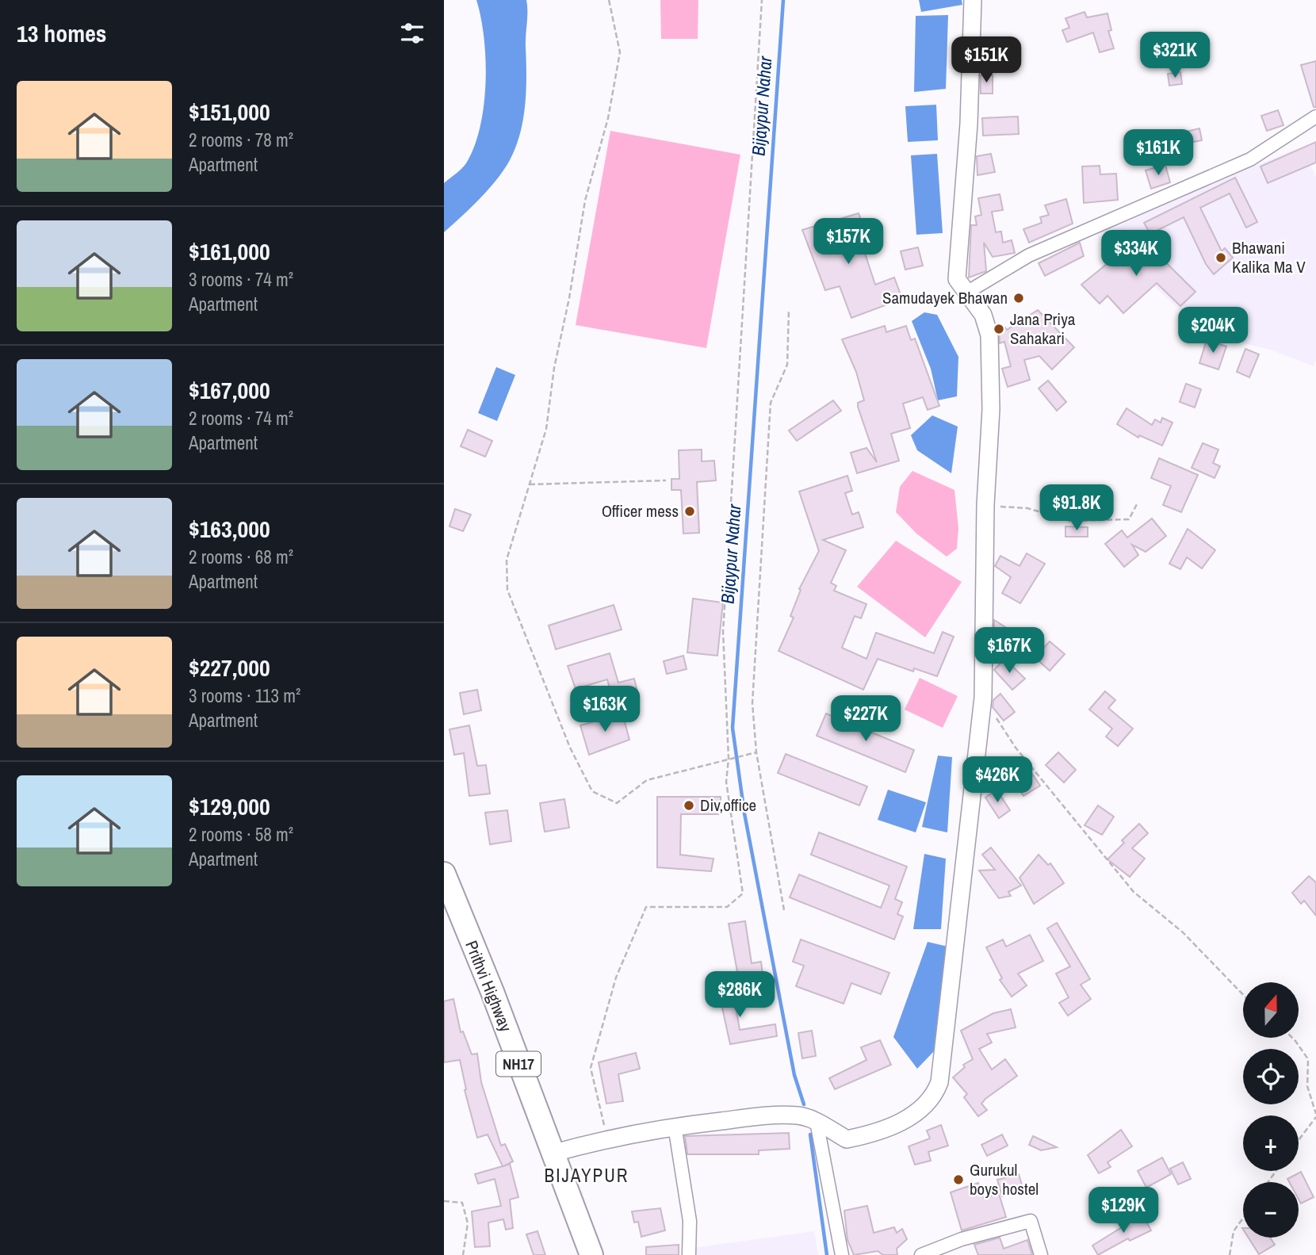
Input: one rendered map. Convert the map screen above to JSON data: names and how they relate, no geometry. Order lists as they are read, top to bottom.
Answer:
{
  "streets": {
    "highway": ["Prithvi Highway", "NH17"]
  },
  "districts": ["BIJAYPUR"],
  "water": ["Bijaypur Nahar"],
  "places": [
    "Bhawani Kalika Ma V",
    "Samudayek Bhawan",
    "Jana Priya Sahakari",
    "Officer mess",
    "Div,office",
    "Gurukul boys hostel"
  ],
  "north": "top",
  "page": {
    "heading": "13 homes",
    "price": [
      "$321K",
      "$151K",
      "$161K",
      "$157K",
      "$334K",
      "$204K",
      "$91.8K",
      "$167K",
      "$163K",
      "$227K",
      "$426K",
      "$286K",
      "$129K"
    ],
    "list": [
      {
        "name": "$151,000",
        "note": "2 rooms · 78 m² · Apartment"
      },
      {
        "name": "$161,000",
        "note": "3 rooms · 74 m² · Apartment"
      },
      {
        "name": "$167,000",
        "note": "2 rooms · 74 m² · Apartment"
      },
      {
        "name": "$163,000",
        "note": "2 rooms · 68 m² · Apartment"
      },
      {
        "name": "$227,000",
        "note": "3 rooms · 113 m² · Apartment"
      },
      {
        "name": "$129,000",
        "note": "2 rooms · 58 m² · Apartment"
      }
    ],
    "map_buttons": ["+", "−"]
  }
}
